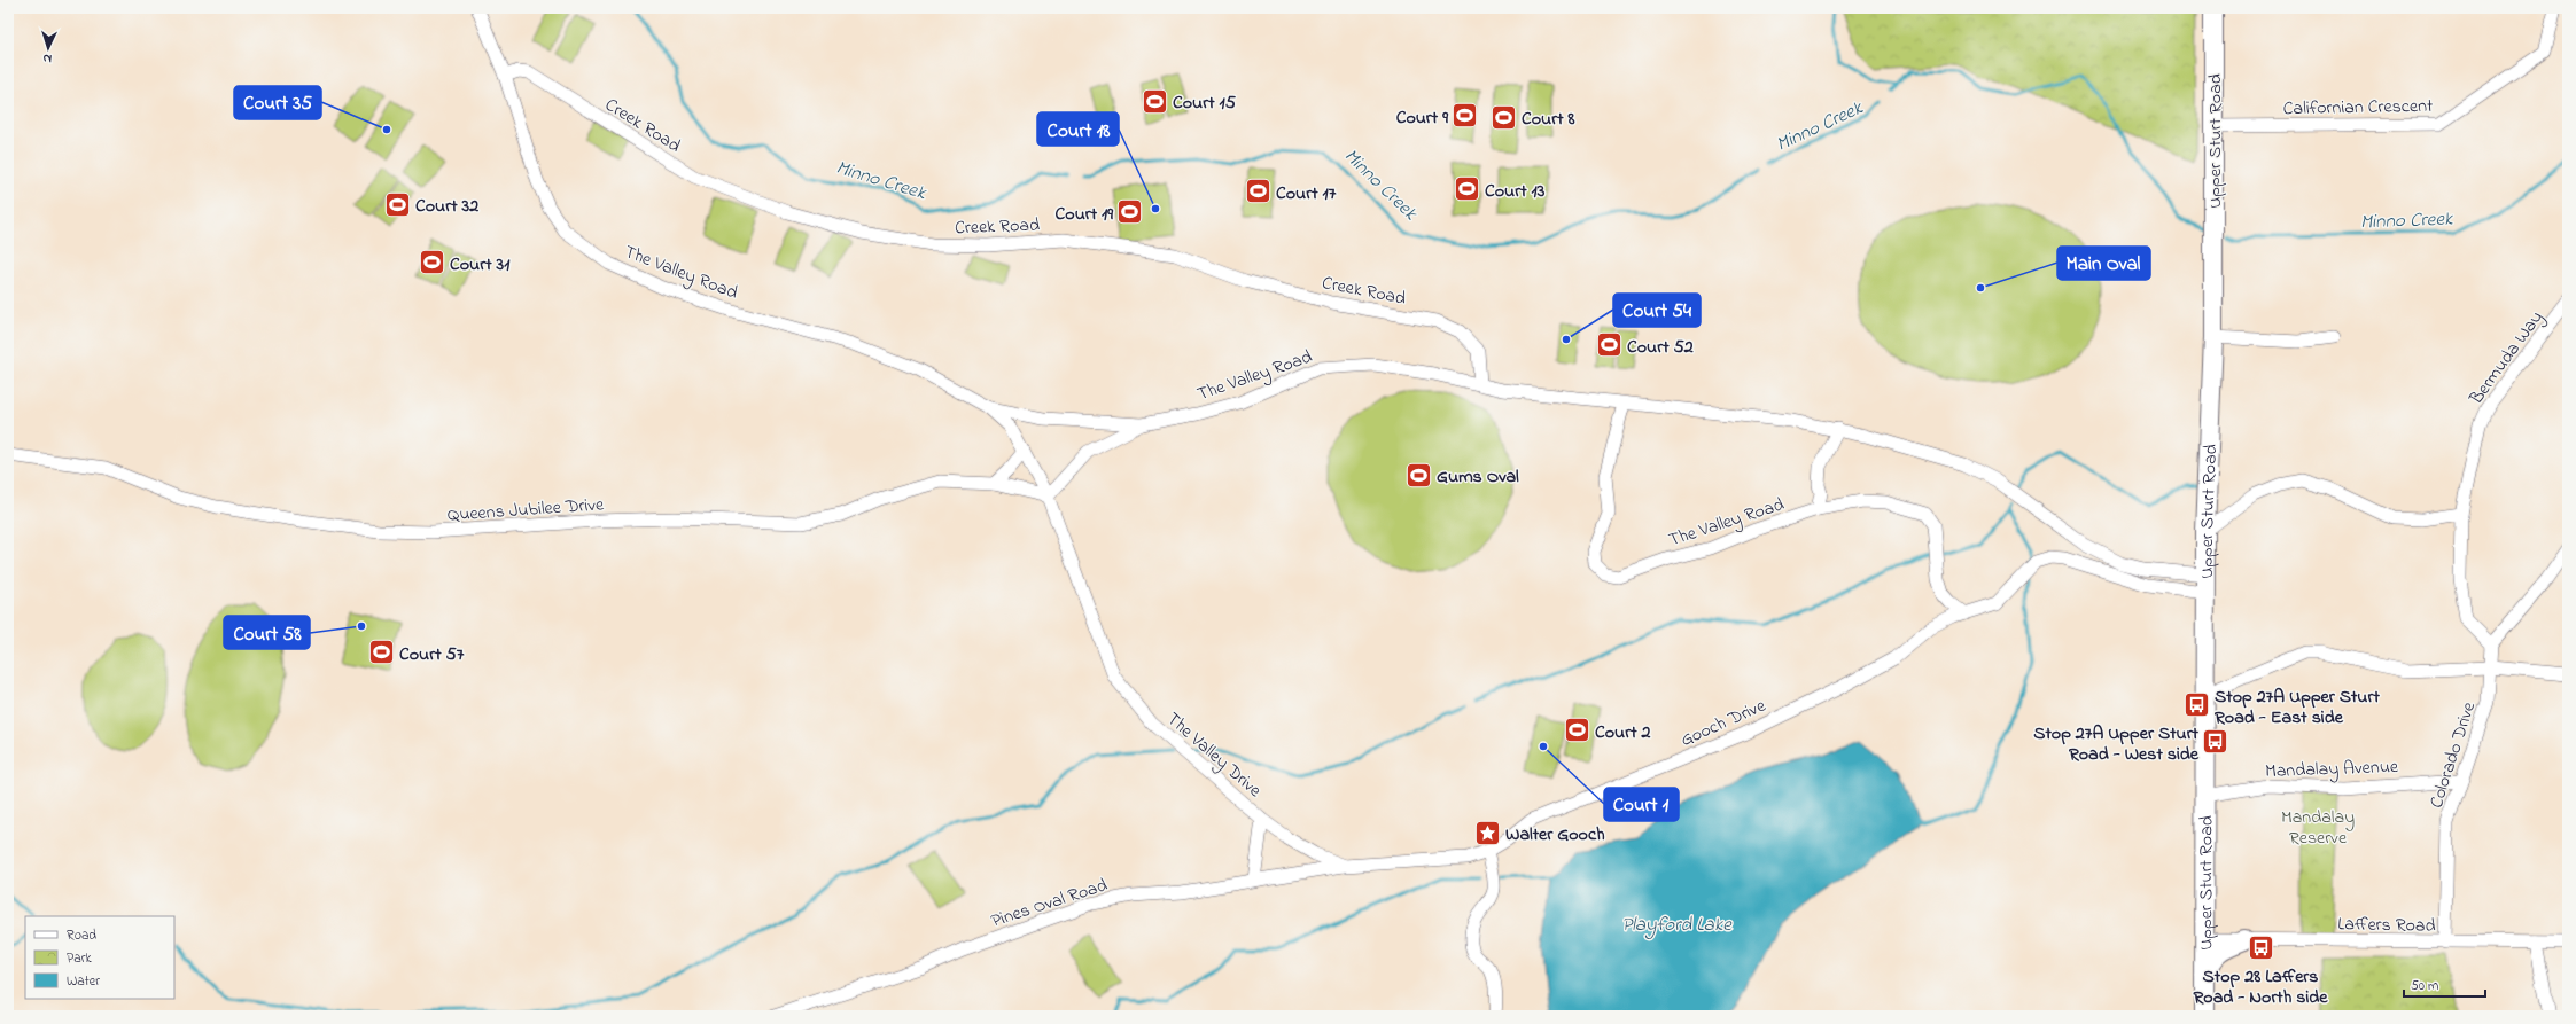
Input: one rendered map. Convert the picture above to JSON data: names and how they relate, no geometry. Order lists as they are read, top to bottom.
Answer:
{
  "streets": {
    "main road": ["Upper Sturt Road"],
    "street": [
      "Californian Crescent",
      "Creek Road",
      "The Valley Road",
      "Bermuda Way",
      "Queens Jubilee Drive",
      "Gooch Drive",
      "The Valley Drive",
      "Colorado Drive",
      "Mandalay Avenue",
      "Pines Oval Road",
      "Laffers Road"
    ]
  },
  "crossings": [
    ["Californian Crescent", "Upper Sturt Road"],
    ["Creek Road", "The Valley Road"],
    ["Upper Sturt Road", "The Valley Road"],
    ["Upper Sturt Road", "Gooch Drive"],
    ["Upper Sturt Road", "Mandalay Avenue"],
    ["Upper Sturt Road", "Laffers Road"],
    ["The Valley Road", "Queens Jubilee Drive"],
    ["The Valley Road", "Gooch Drive"],
    ["The Valley Road", "The Valley Drive"],
    ["Bermuda Way", "Colorado Drive"],
    ["Queens Jubilee Drive", "The Valley Drive"],
    ["Gooch Drive", "The Valley Drive"],
    ["The Valley Drive", "Pines Oval Road"],
    ["Colorado Drive", "Mandalay Avenue"],
    ["Colorado Drive", "Laffers Road"]
  ],
  "water": ["Minno Creek", "Playford Lake"],
  "parks": ["Mandalay Reserve"],
  "places": {
    "sports": [
      "Court 15",
      "Court 9",
      "Court 8",
      "Court 13",
      "Court 17",
      "Court 32",
      "Court 19",
      "Court 31",
      "Court 52",
      "Gums Oval",
      "Court 57",
      "Court 2"
    ],
    "other": [
      "Court 35",
      "Court 18",
      "Main Oval",
      "Court 54",
      "Court 58",
      "Court 1"
    ],
    "bus stop": ["Stop 27A Upper Sturt Road - East side", "Stop 27A Upper Sturt Road - West side", "Stop 28 Laffers Road - North side"],
    "place": ["Walter Gooch"]
  },
  "legend": ["Road", "Park", "Water"],
  "scale_bar": "50 m",
  "north": "bottom"
}
